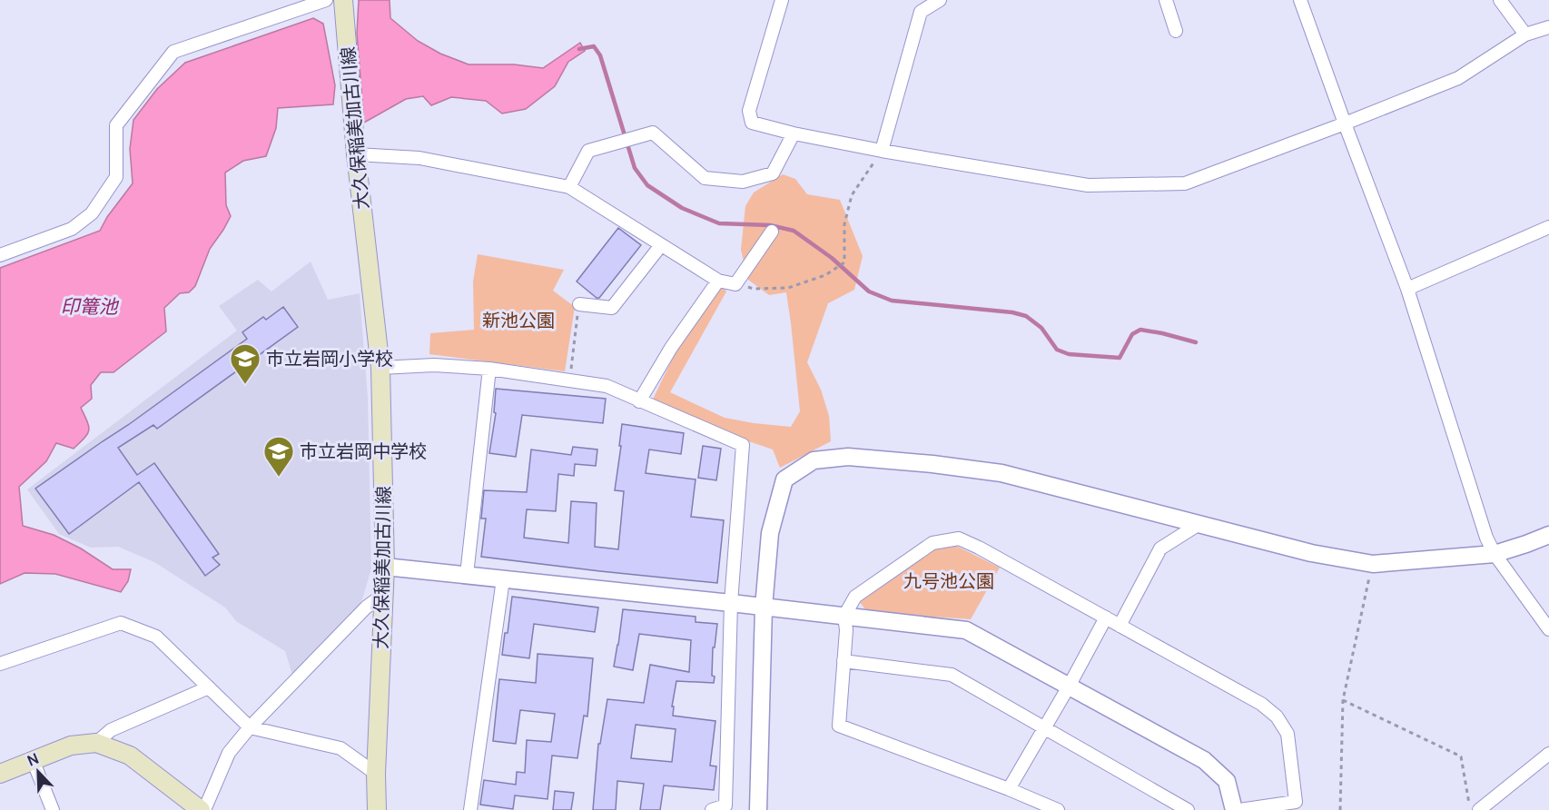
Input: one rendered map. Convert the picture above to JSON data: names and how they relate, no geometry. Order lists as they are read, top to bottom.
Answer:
{
  "streets": {
    "main road": ["大久保稲美加古川線"]
  },
  "water": ["印篭池"],
  "parks": ["新池公園", "九号池公園"],
  "places": {
    "school or university": ["市立岩岡小学校", "市立岩岡中学校"]
  },
  "north": "top left"
}
